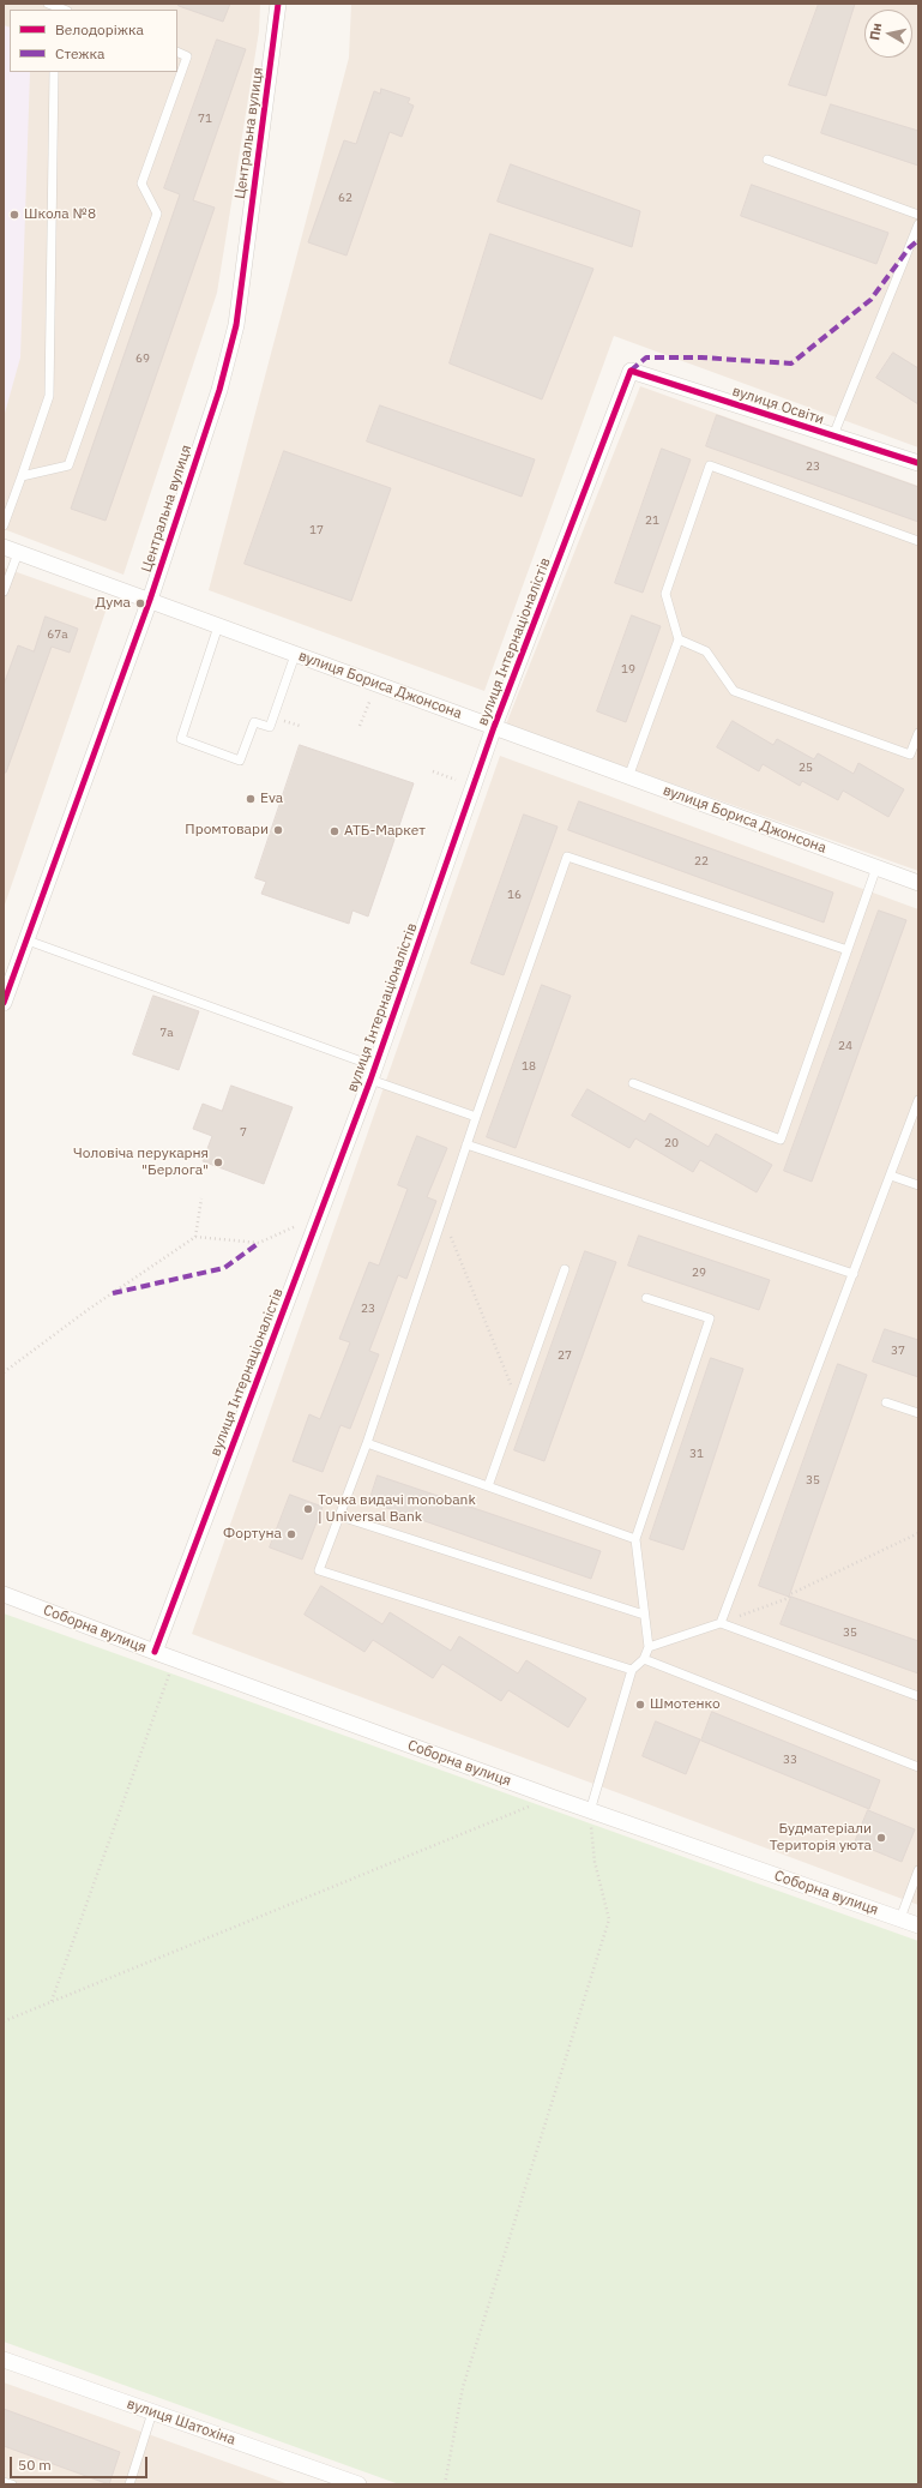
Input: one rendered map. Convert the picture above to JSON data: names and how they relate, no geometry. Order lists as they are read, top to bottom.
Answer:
{
  "streets": {
    "street": [
      "Центральна вулиця",
      "вулиця Освіти",
      "вулиця Інтернаціоналістів",
      "вулиця Бориса Джонсона",
      "Соборна вулиця",
      "вулиця Шатохіна"
    ]
  },
  "crossings": [
    ["Центральна вулиця", "вулиця Бориса Джонсона"],
    ["вулиця Освіти", "вулиця Інтернаціоналістів"],
    ["вулиця Інтернаціоналістів", "вулиця Бориса Джонсона"],
    ["вулиця Інтернаціоналістів", "Соборна вулиця"]
  ],
  "places": [
    "Школа №8",
    "Дума",
    "Eva",
    "Промтовари",
    "АТБ-Маркет",
    "Чоловіча перукарня \"Берлога\"",
    "Точка видачі monobank | Universal Bank",
    "Фортуна",
    "Шмотенко",
    "Будматеріали Територія уюта"
  ],
  "house_numbers": [
    "71",
    "62",
    "69",
    "23",
    "21",
    "17",
    "67а",
    "19",
    "25",
    "22",
    "16",
    "7а",
    "24",
    "18",
    "7",
    "20",
    "29",
    "23",
    "37",
    "27",
    "31",
    "35",
    "35",
    "33"
  ],
  "legend": ["Велодоріжка", "Стежка"],
  "scale_bar": "50 m",
  "north": "left"
}
